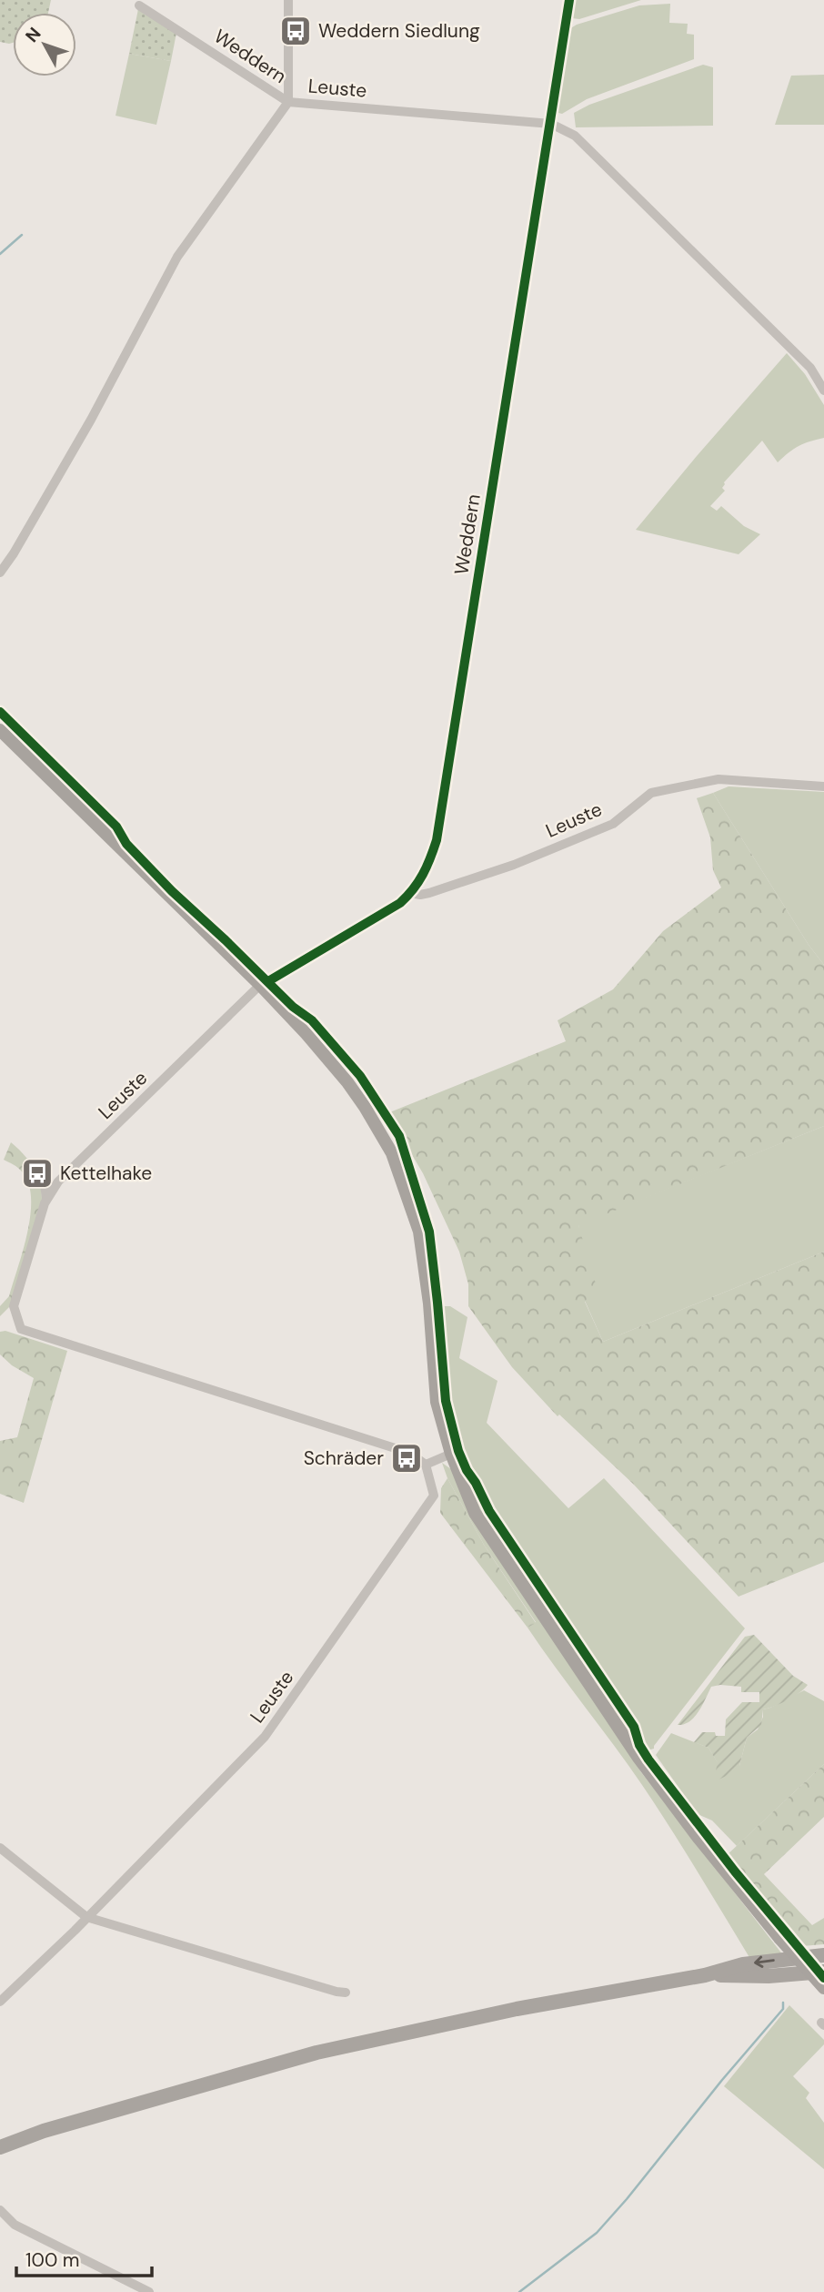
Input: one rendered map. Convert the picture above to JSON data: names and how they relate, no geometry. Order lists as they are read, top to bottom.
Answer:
{
  "streets": {
    "street": ["Weddern", "Leuste"]
  },
  "crossings": [
    ["Weddern", "Leuste"]
  ],
  "places": {
    "bus stop": ["Weddern Siedlung", "Kettelhake", "Schräder"]
  },
  "scale_bar": "100 m",
  "north": "top left"
}
